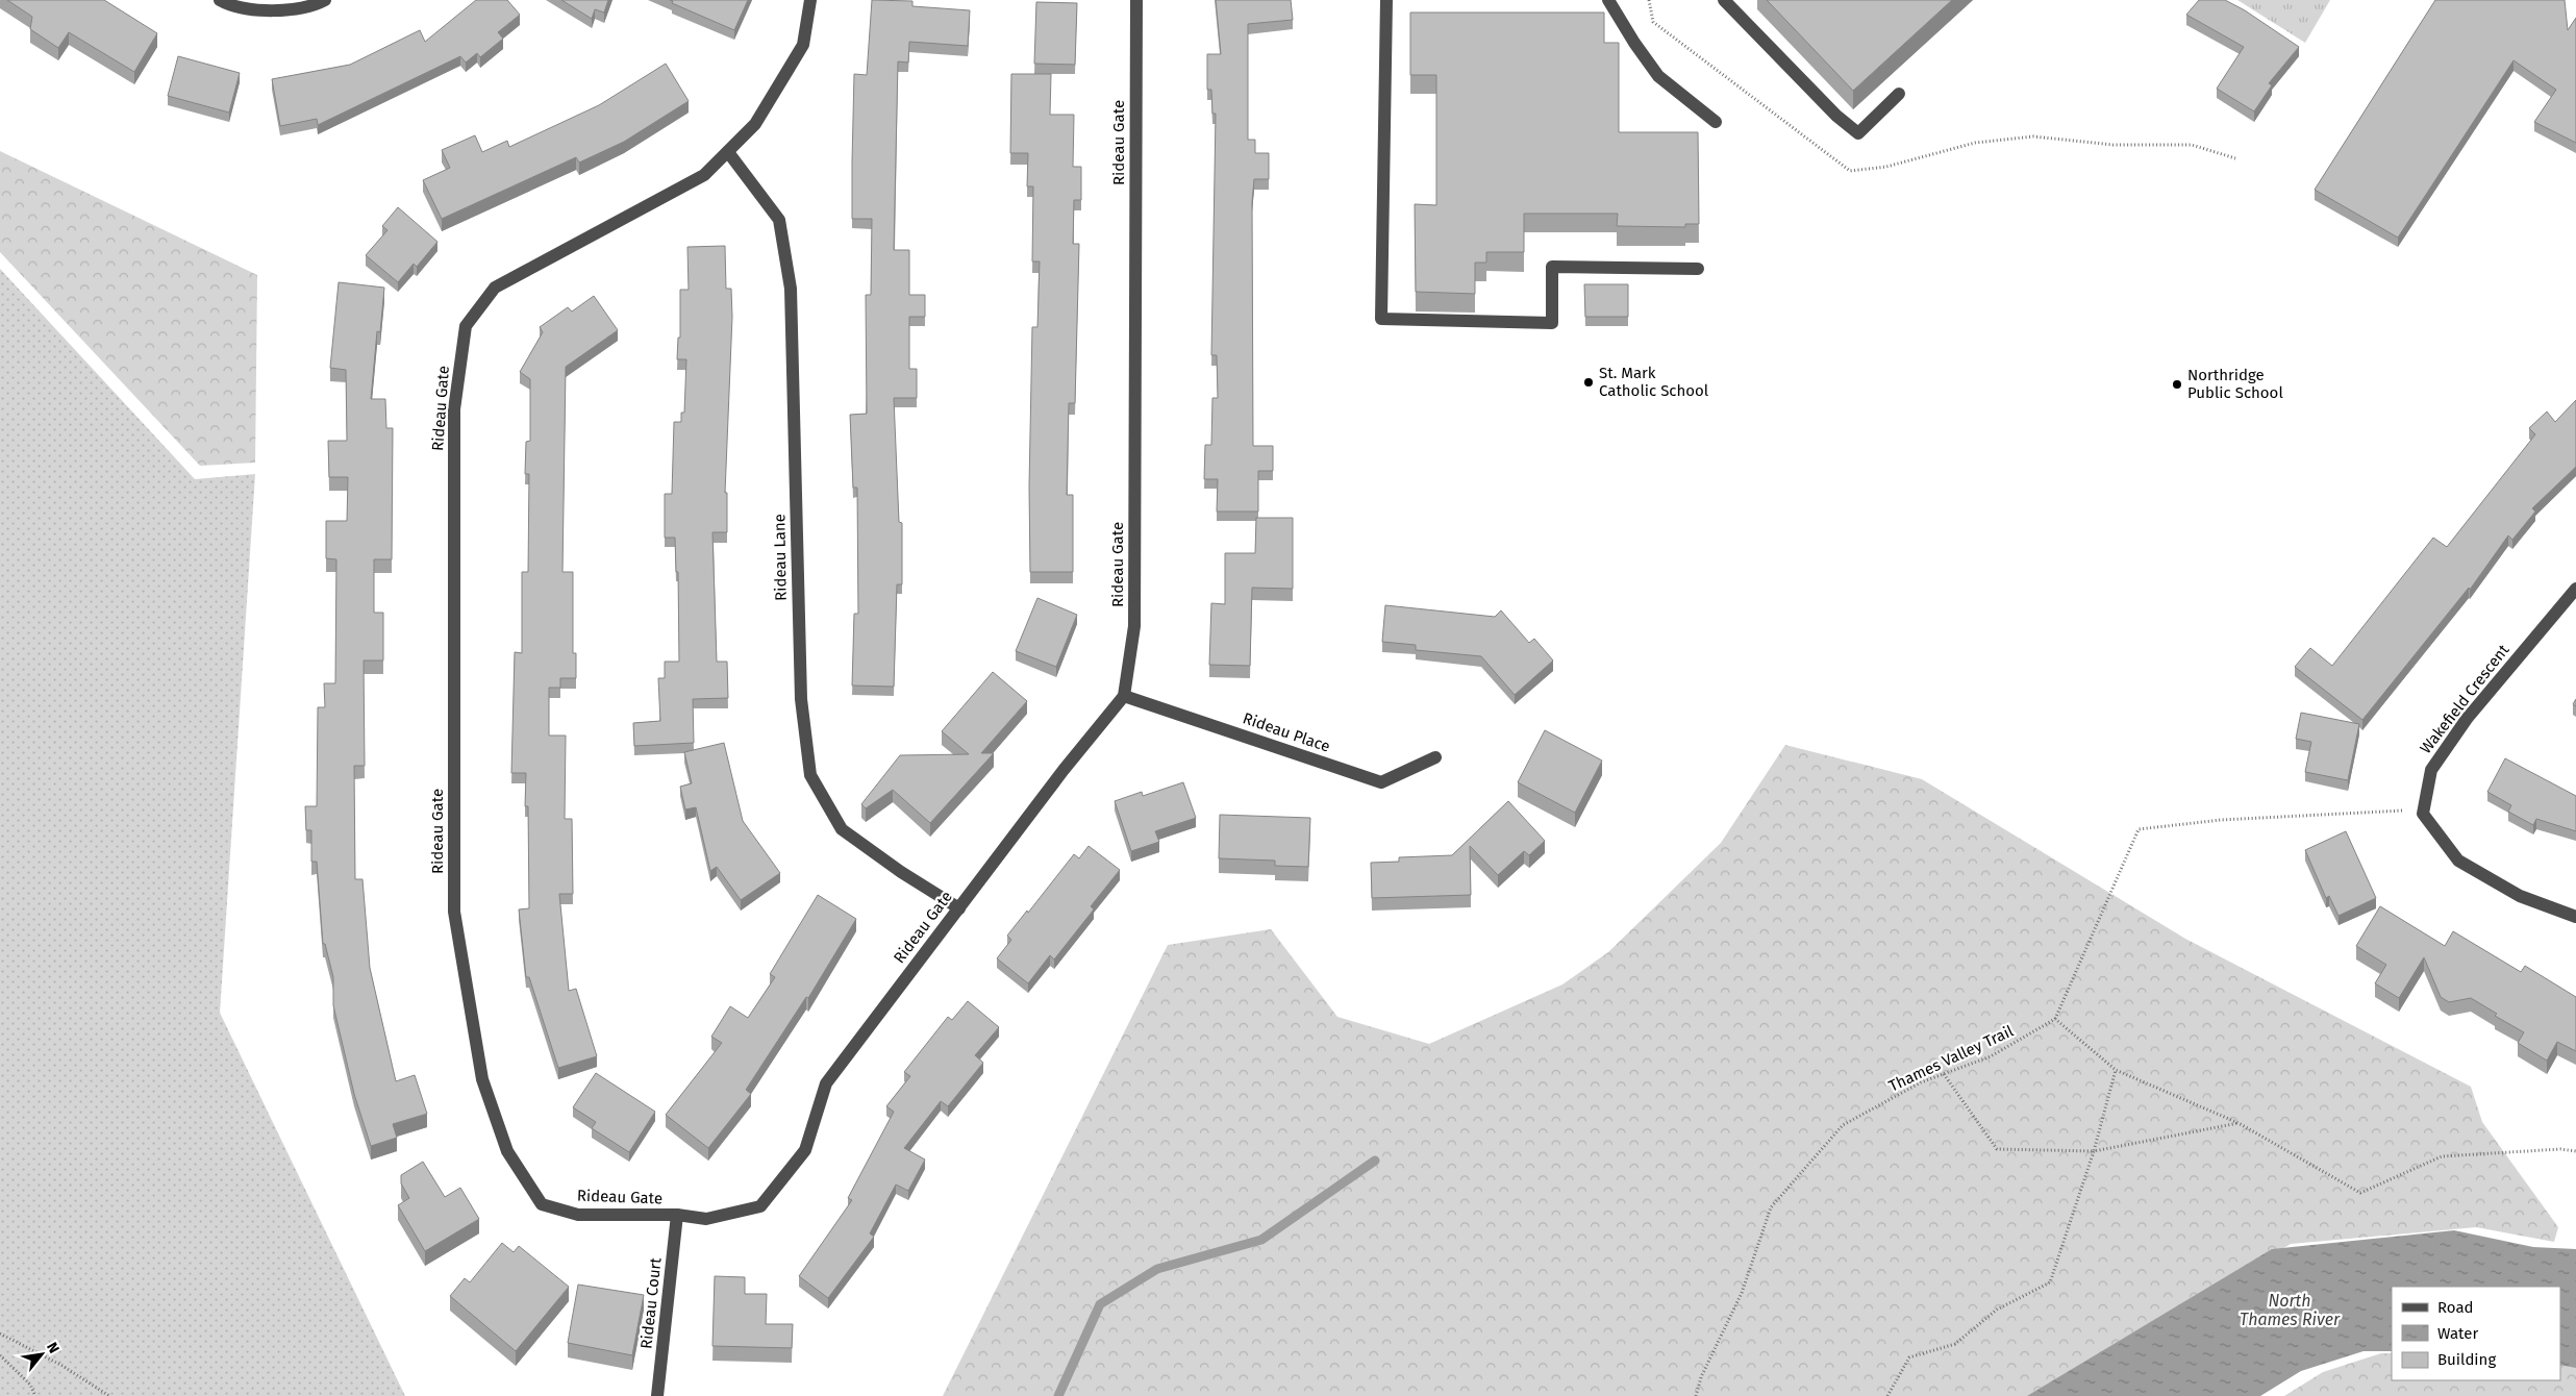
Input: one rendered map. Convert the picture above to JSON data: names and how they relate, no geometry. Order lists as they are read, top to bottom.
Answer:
{
  "streets": {
    "street": [
      "Rideau Gate",
      "Rideau Lane",
      "Wakefield Crescent",
      "Rideau Place",
      "Rideau Court"
    ],
    "path": ["Thames Valley Trail"]
  },
  "crossings": [
    ["Rideau Gate", "Rideau Lane"],
    ["Rideau Gate", "Rideau Place"],
    ["Rideau Gate", "Rideau Court"]
  ],
  "water": ["North Thames River"],
  "places": ["St. Mark Catholic School", "Northridge Public School"],
  "legend": ["Road", "Water", "Building"],
  "north": "top right"
}
